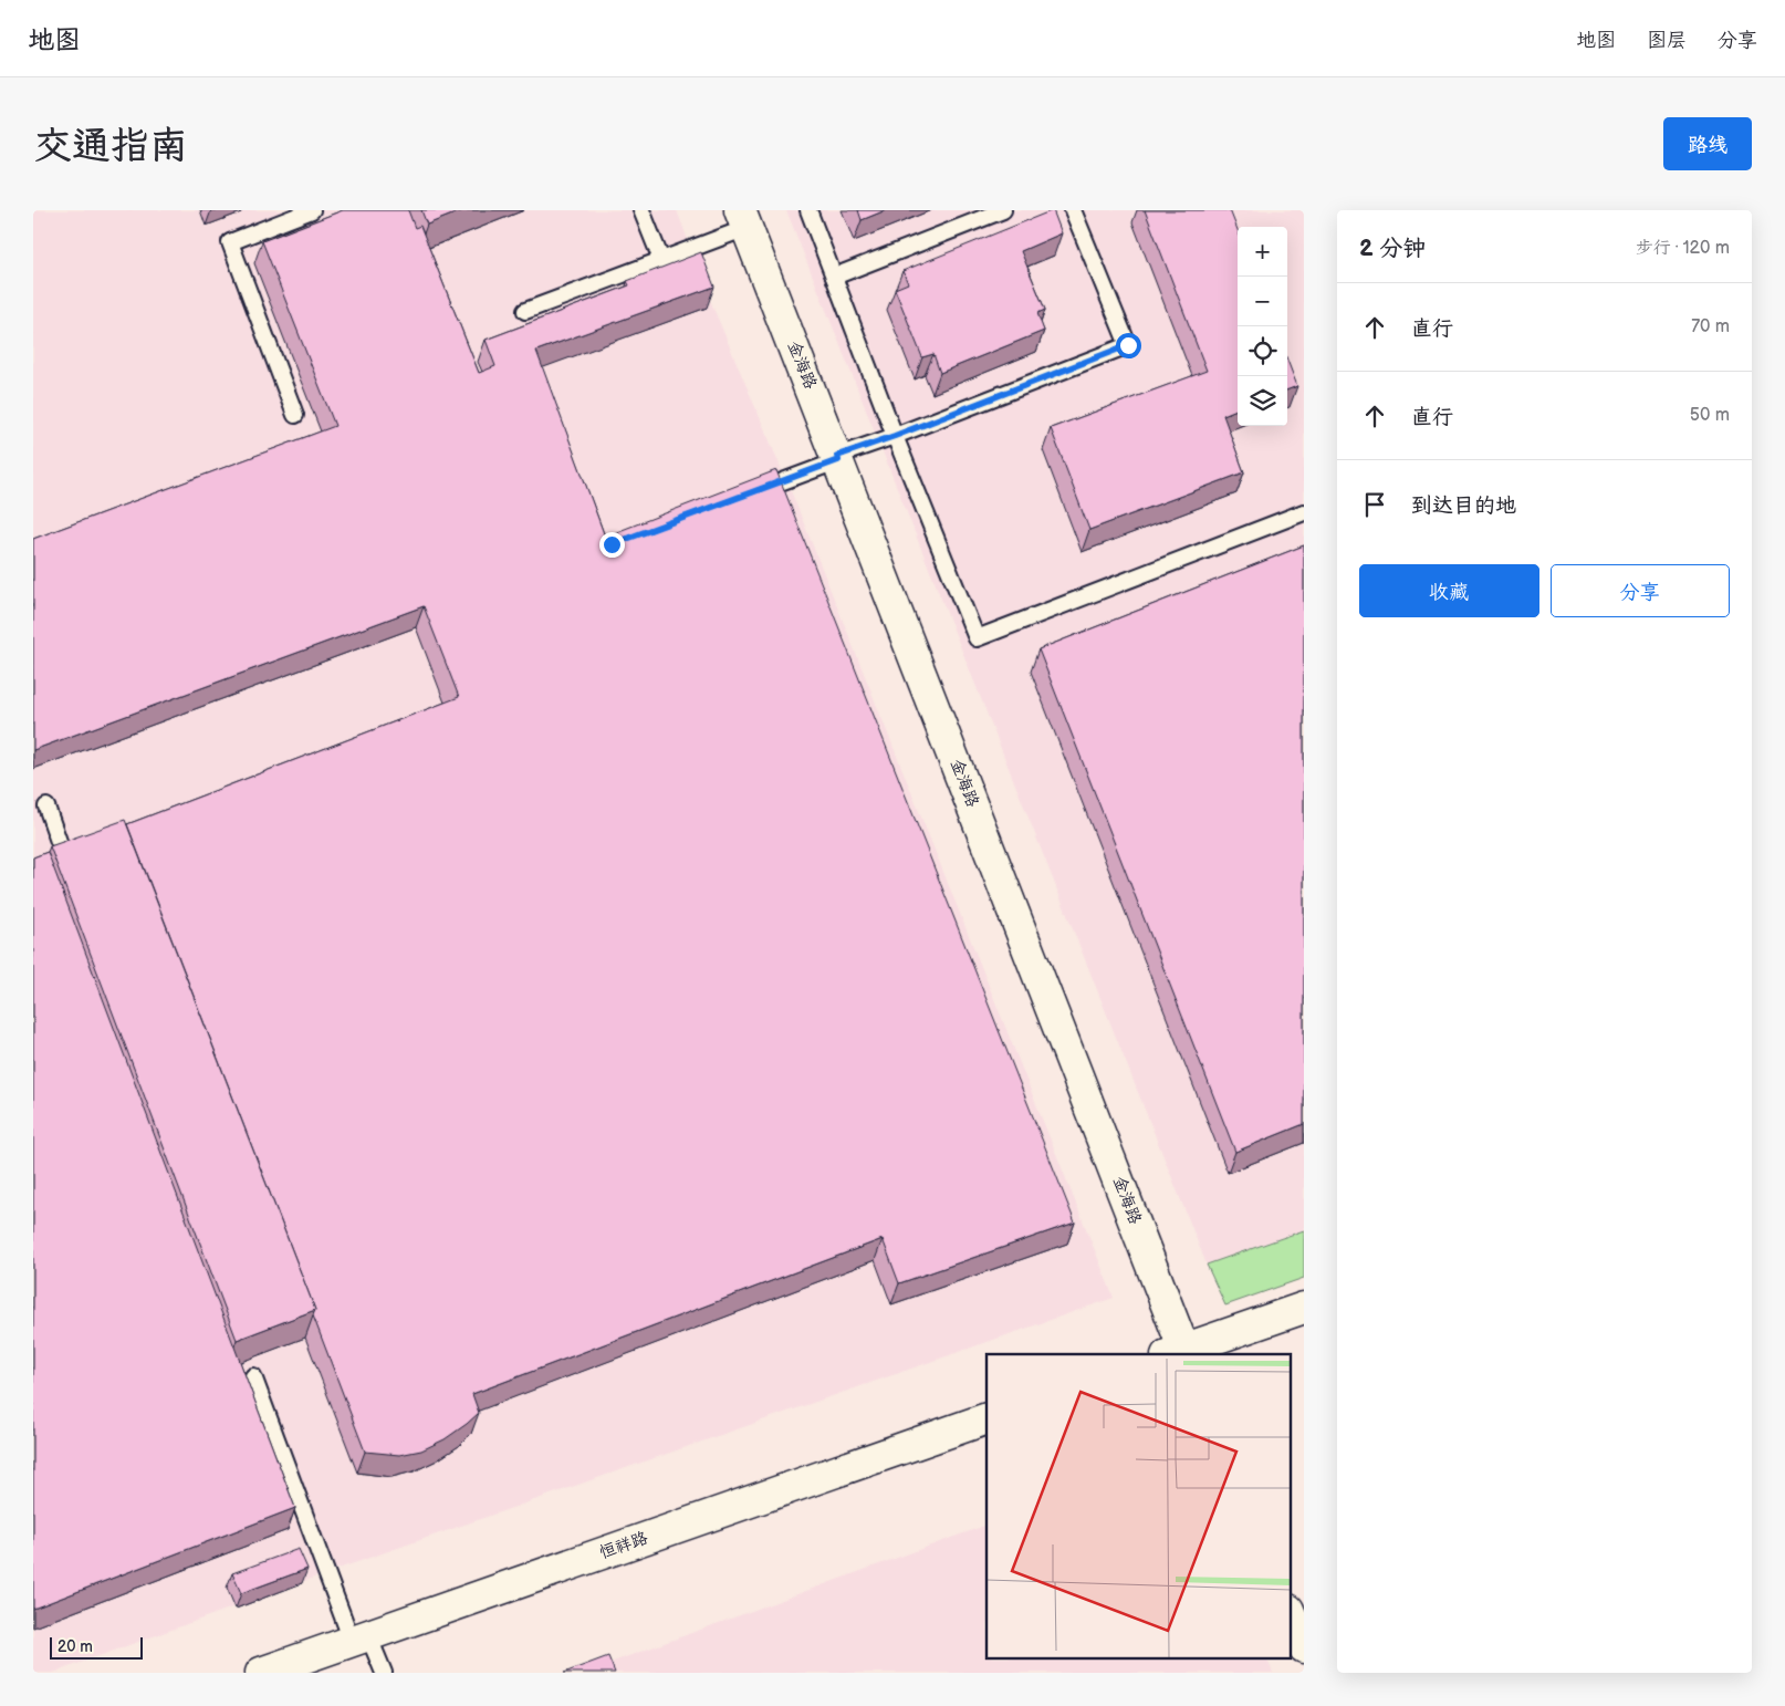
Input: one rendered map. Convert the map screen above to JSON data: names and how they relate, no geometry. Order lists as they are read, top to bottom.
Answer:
{
  "streets": {
    "street": ["金海路", "恒祥路"]
  },
  "scale_bar": "20 m",
  "page": {
    "header": "地图",
    "nav": ["地图", "图层", "分享"],
    "buttons": [
      "路线",
      ["收藏", "分享"]
    ],
    "title": "交通指南",
    "heading": ["2 分钟", "步行 · 120 m"],
    "map_buttons": ["+", "−"],
    "list": [
      ["直行", "70 m"],
      ["直行", "50 m"],
      "到达目的地"
    ],
    "scale": "20 m"
  }
}
